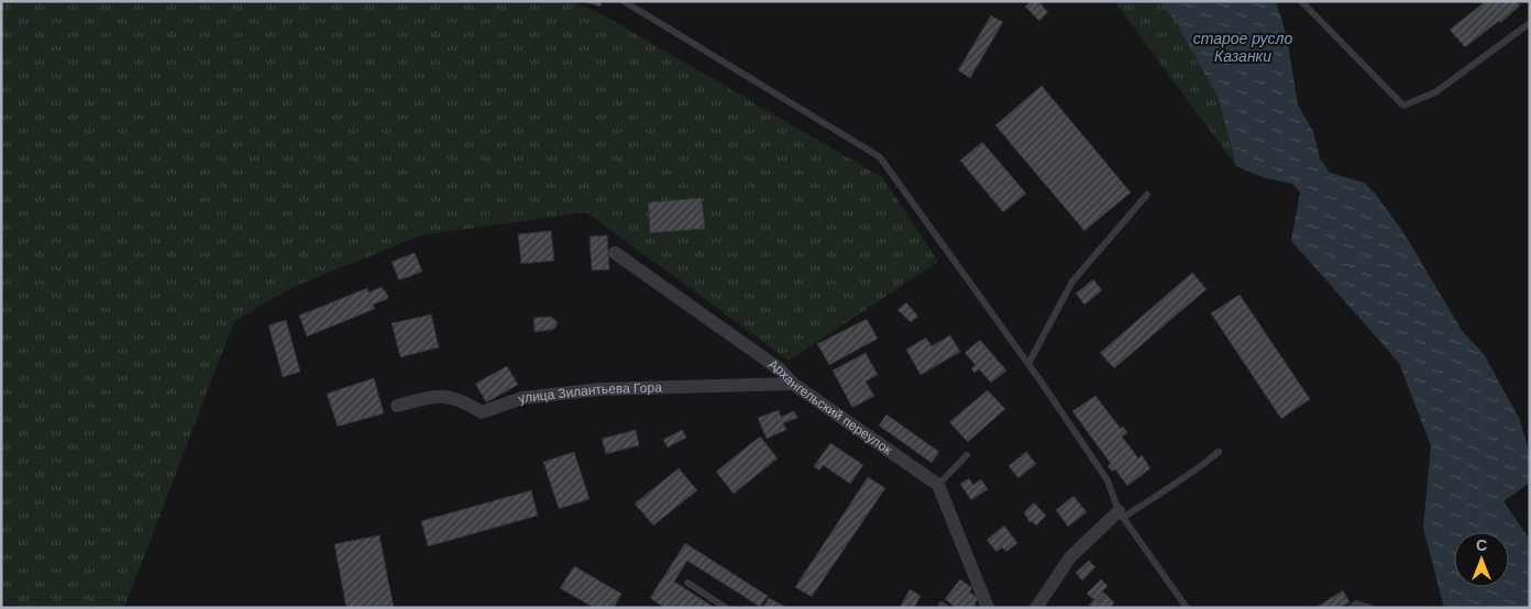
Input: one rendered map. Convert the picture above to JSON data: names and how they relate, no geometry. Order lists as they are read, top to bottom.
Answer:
{
  "streets": {
    "street": ["улица Зилантьева Гора", "Архангельский переулок"]
  },
  "crossings": [
    ["улица Зилантьева Гора", "Архангельский переулок"]
  ],
  "water": ["старое русло Казанки"],
  "north": "top"
}
